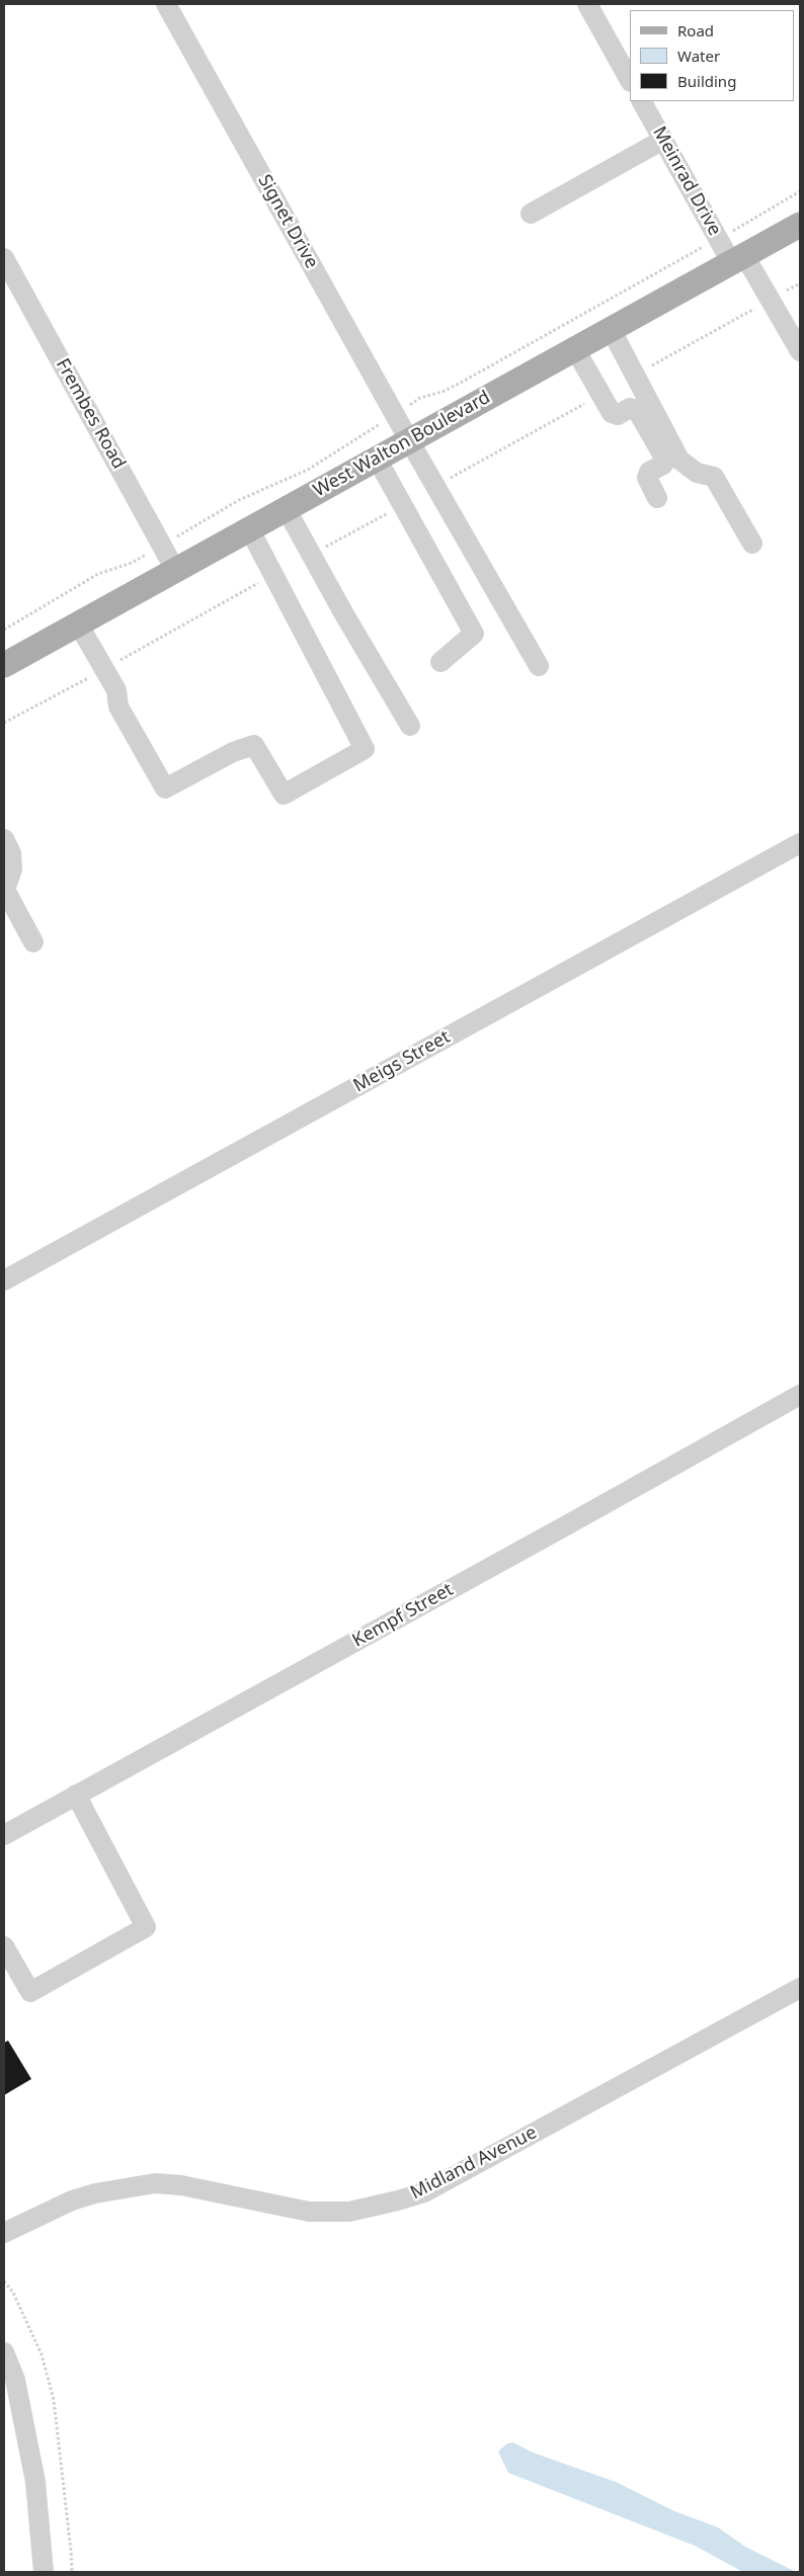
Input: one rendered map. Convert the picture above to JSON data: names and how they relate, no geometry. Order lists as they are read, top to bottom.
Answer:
{
  "streets": {
    "main road": ["West Walton Boulevard"],
    "street": [
      "Meinrad Drive",
      "Signet Drive",
      "Frembes Road",
      "Meigs Street",
      "Kempf Street",
      "Midland Avenue"
    ]
  },
  "crossings": [
    ["Meinrad Drive", "West Walton Boulevard"],
    ["Signet Drive", "West Walton Boulevard"],
    ["Frembes Road", "West Walton Boulevard"]
  ],
  "legend": ["Road", "Water", "Building"]
}
